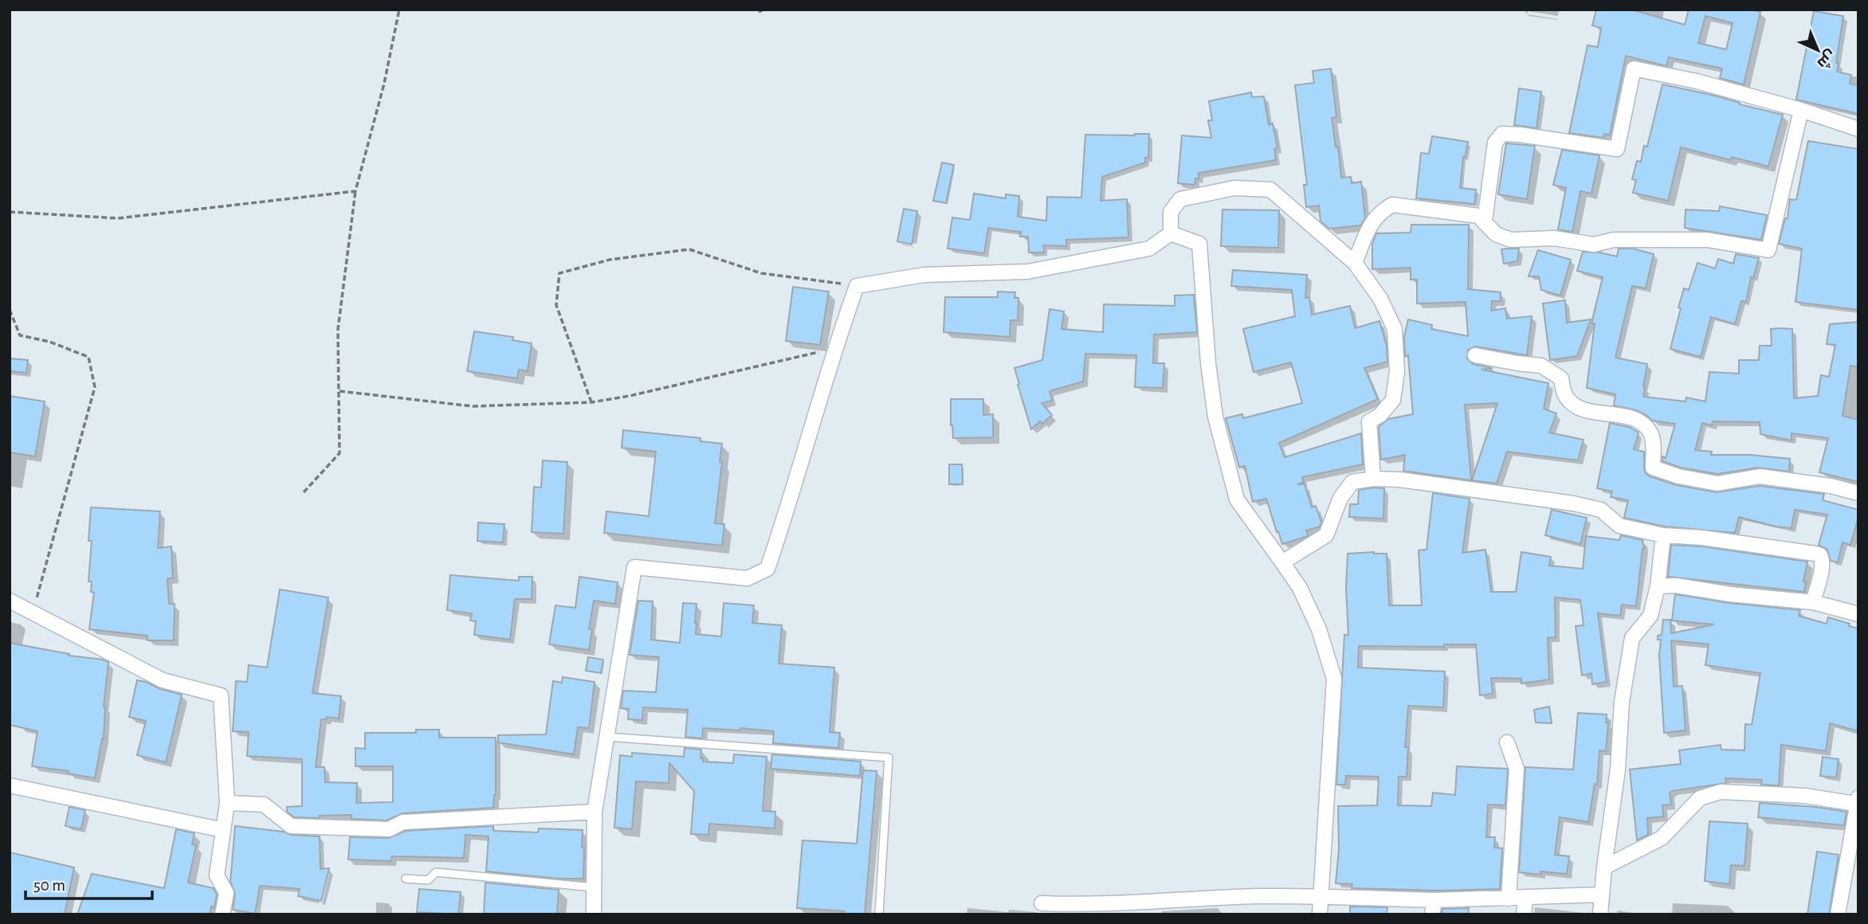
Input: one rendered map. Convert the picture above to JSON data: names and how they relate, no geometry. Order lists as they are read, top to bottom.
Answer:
{
  "scale_bar": "50 m",
  "north": "bottom right"
}
